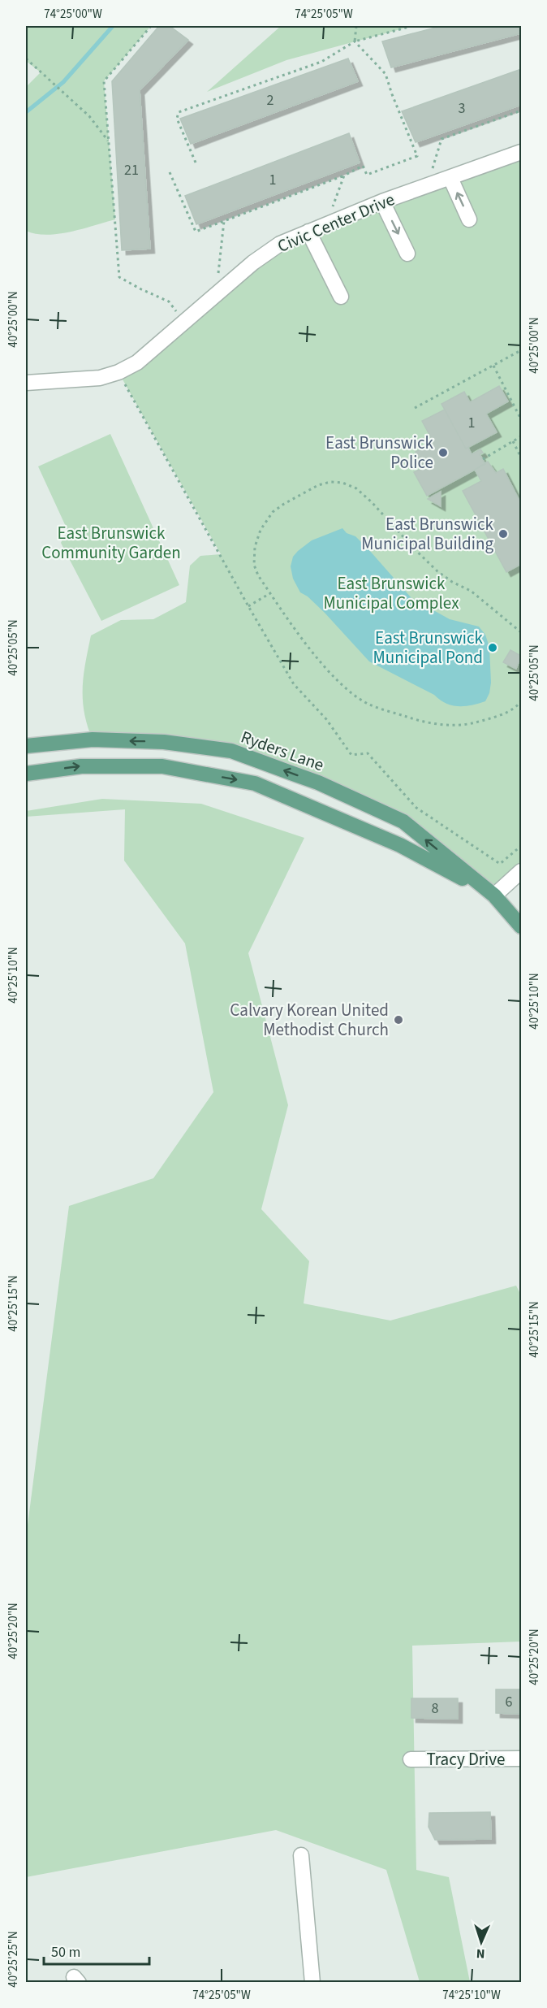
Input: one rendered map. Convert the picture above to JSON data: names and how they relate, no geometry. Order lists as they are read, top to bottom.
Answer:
{
  "streets": {
    "main road": ["Ryders Lane"],
    "street": ["Civic Center Drive", "Tracy Drive"]
  },
  "parks": ["East Brunswick Community Garden", "East Brunswick Municipal Complex"],
  "places": [
    "East Brunswick Police",
    "East Brunswick Municipal Building",
    "East Brunswick Municipal Pond",
    "Calvary Korean United Methodist Church"
  ],
  "house_numbers": [
    "2",
    "3",
    "21",
    "1",
    "1",
    "6",
    "8"
  ],
  "scale_bar": "50 m",
  "north": "bottom",
  "coordinates": [
    "74°25'00\"W",
    "74°25'05\"W",
    "40°25'00\"N",
    "40°25'05\"N",
    "40°25'10\"N",
    "40°25'15\"N",
    "40°25'20\"N",
    "40°25'25\"N",
    "74°25'10\"W"
  ]
}
